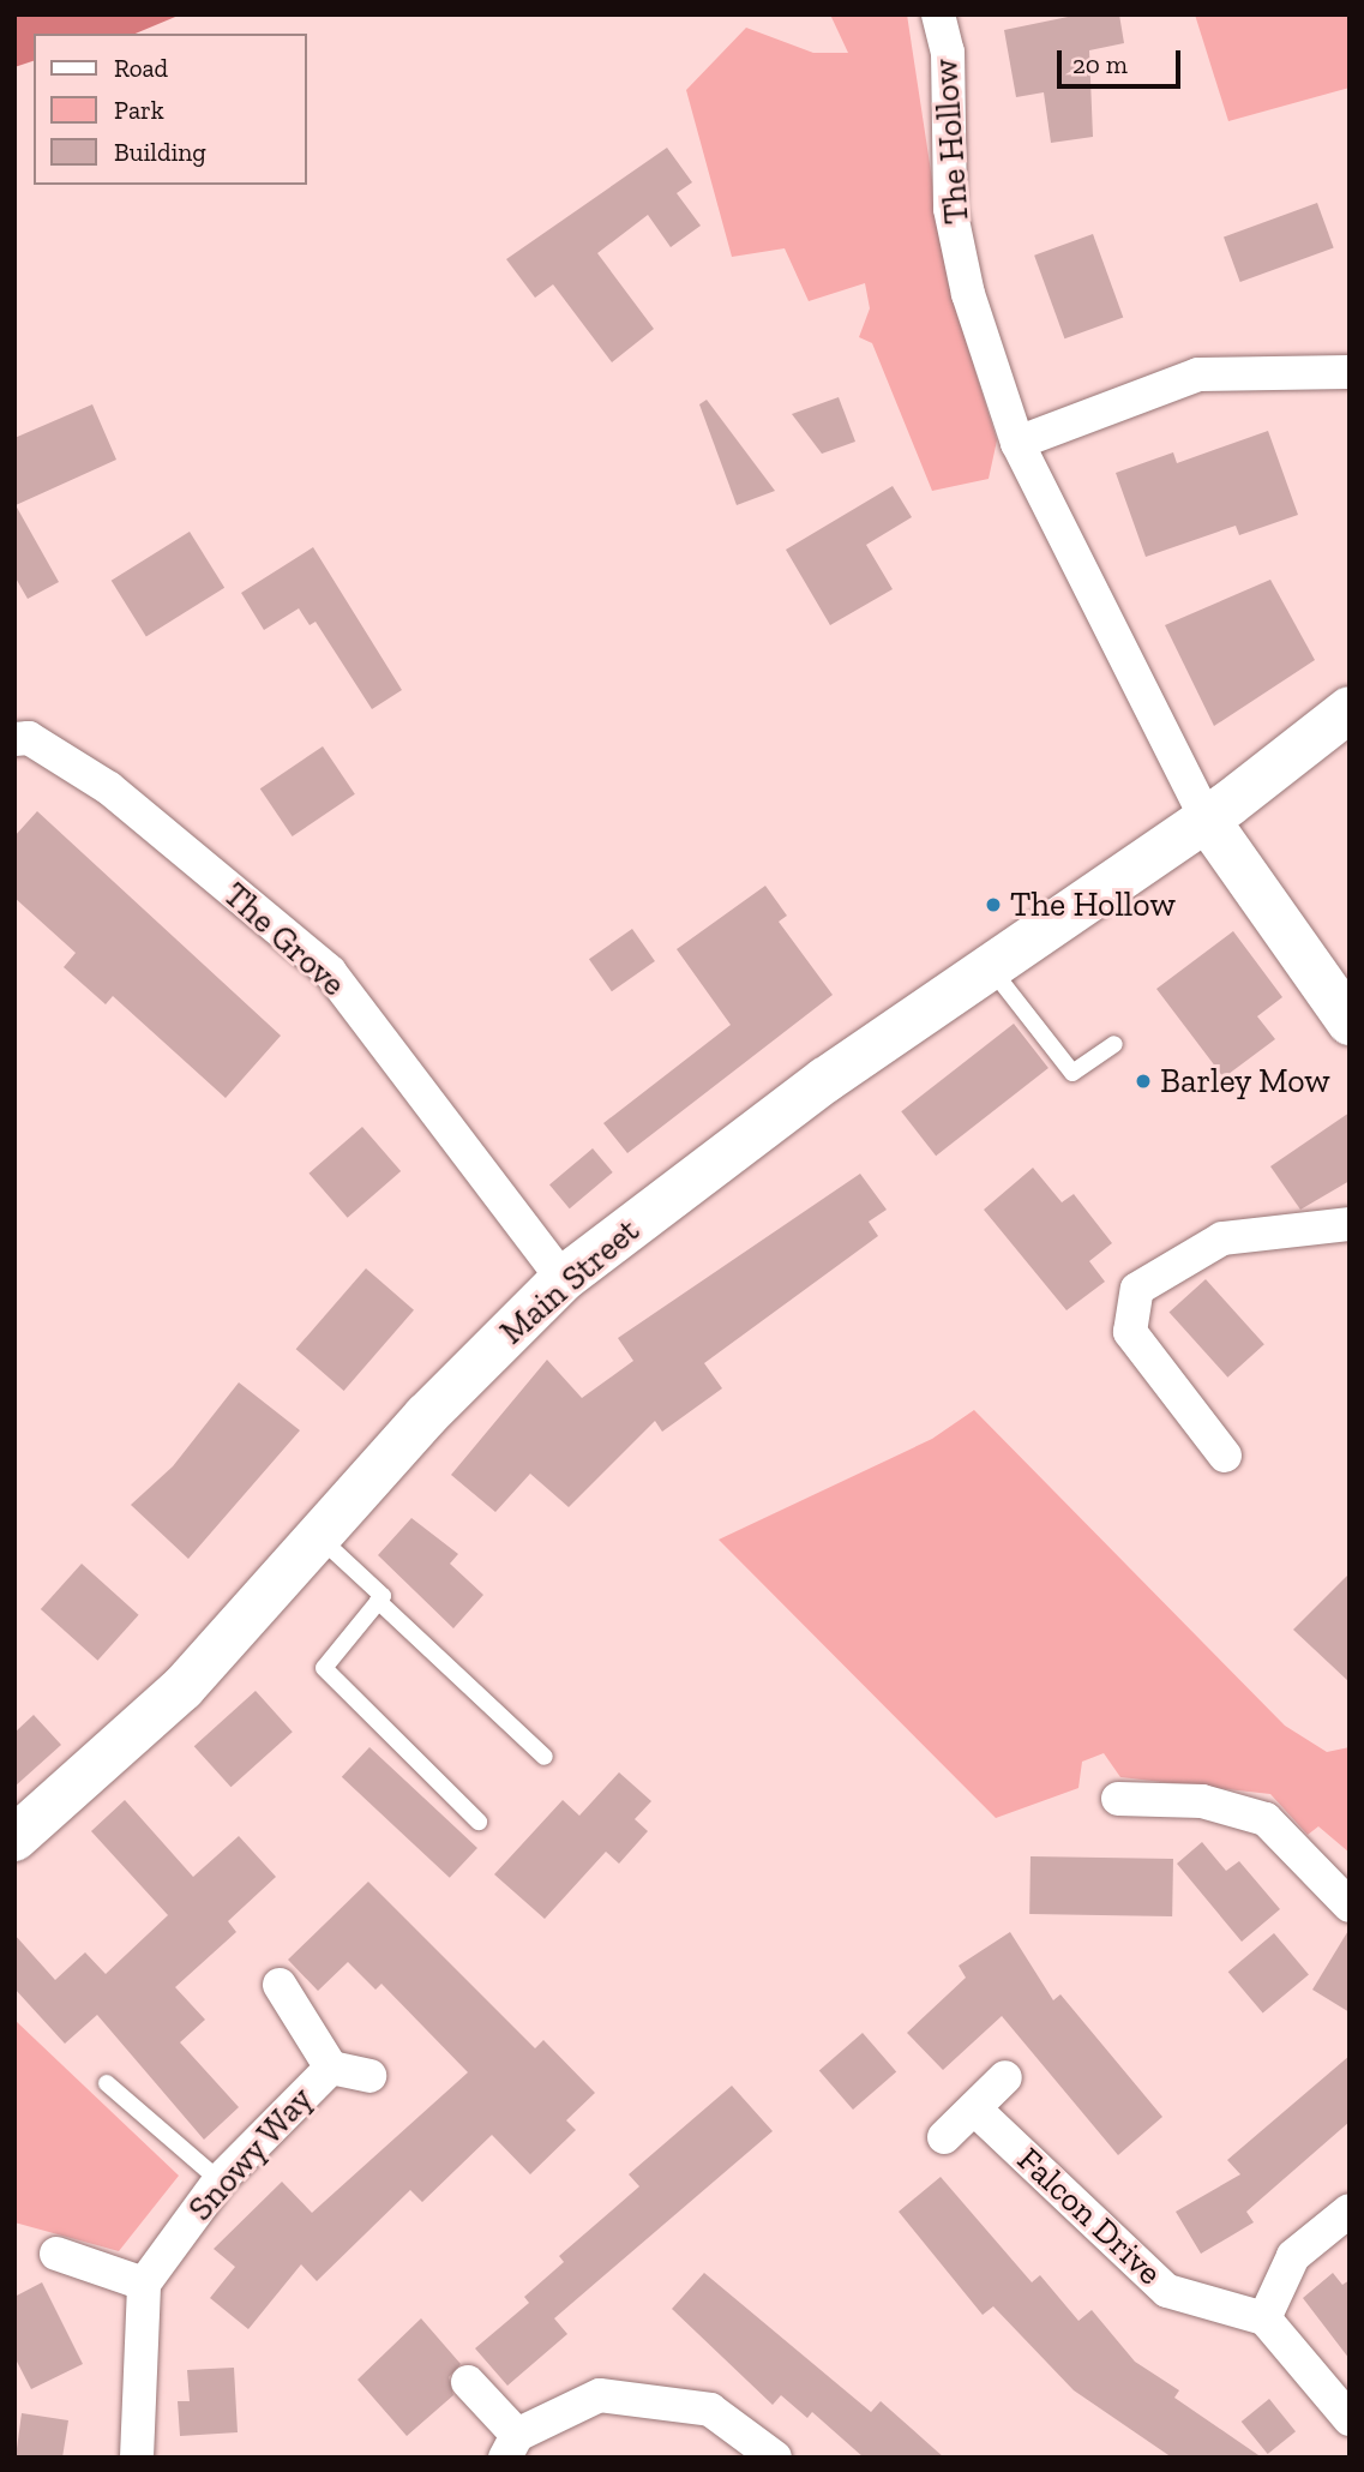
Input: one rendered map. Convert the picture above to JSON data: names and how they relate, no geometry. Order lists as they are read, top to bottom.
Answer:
{
  "streets": {
    "main road": ["Main Street"],
    "street": [
      "The Hollow",
      "The Grove",
      "Snowy Way",
      "Falcon Drive"
    ]
  },
  "crossings": [
    ["The Hollow", "Main Street"],
    ["The Grove", "Main Street"]
  ],
  "places": ["The Hollow", "Barley Mow"],
  "legend": ["Road", "Park", "Building"],
  "scale_bar": "20 m"
}
